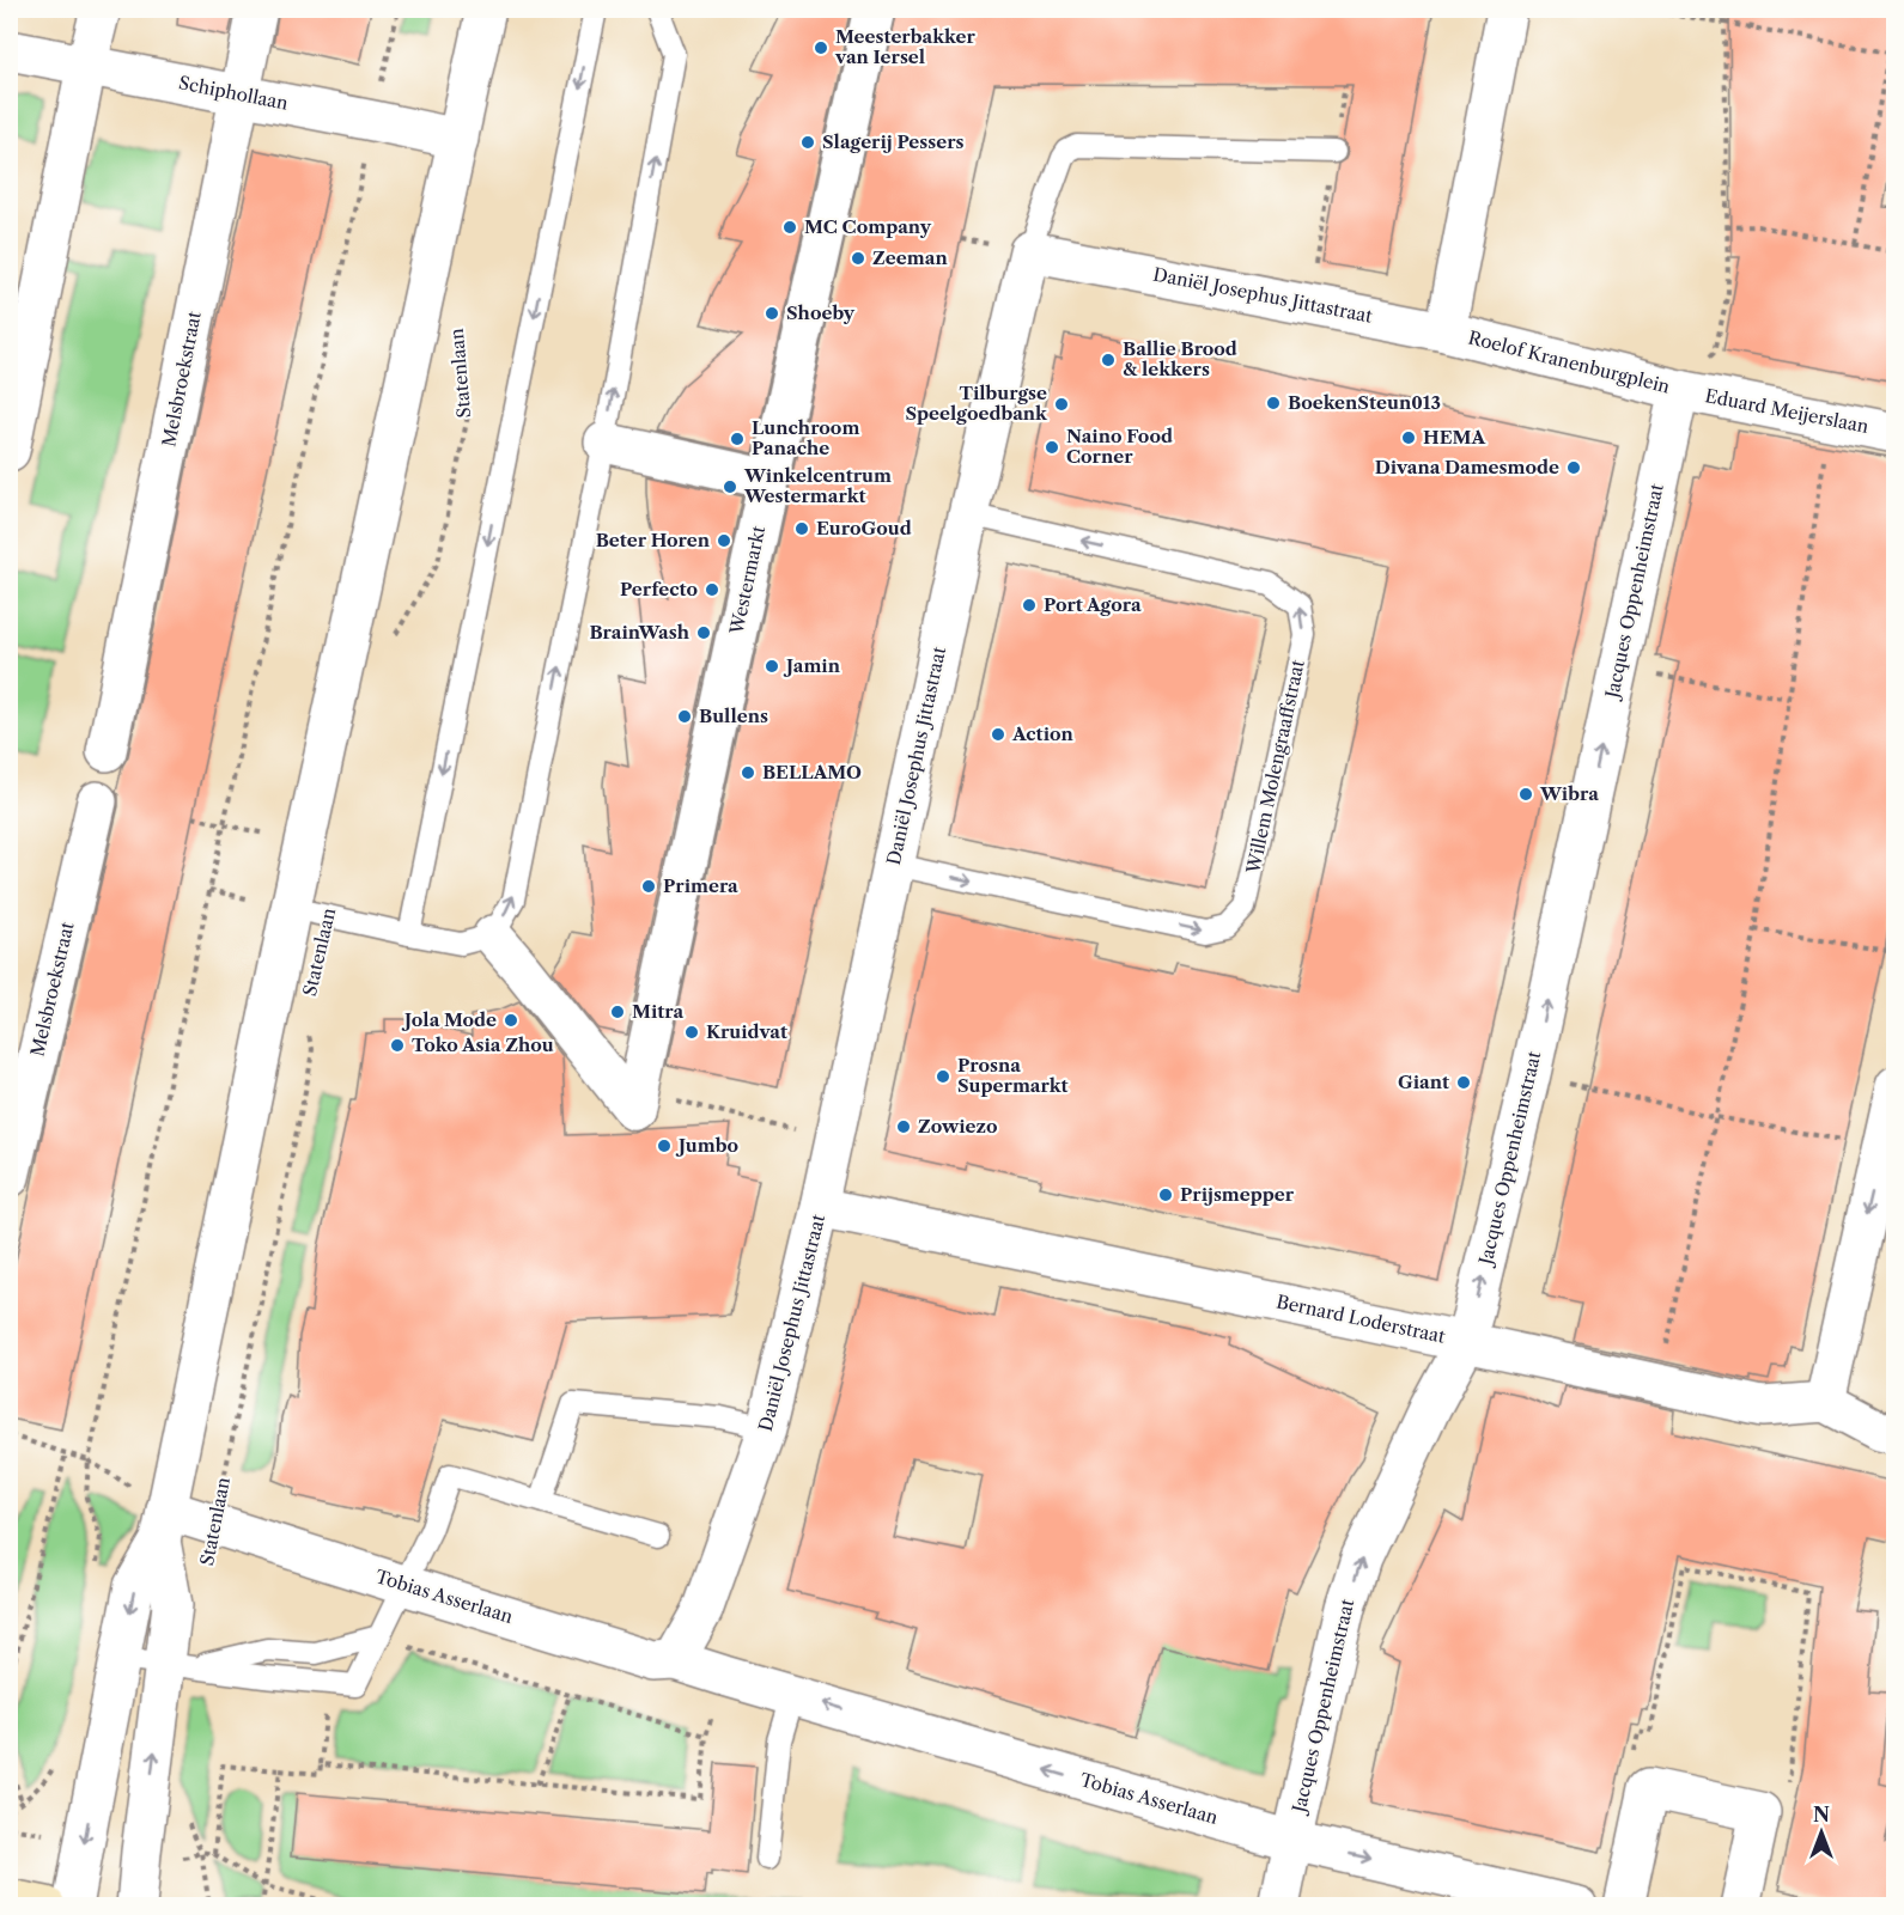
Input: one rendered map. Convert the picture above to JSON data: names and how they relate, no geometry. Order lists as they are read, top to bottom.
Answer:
{
  "streets": {
    "street": [
      "Schiphollaan",
      "Daniël Josephus Jittastraat",
      "Roelof Kranenburgplein",
      "Statenlaan",
      "Melsbroekstraat",
      "Eduard Meijerslaan",
      "Westermarkt",
      "Jacques Oppenheimstraat",
      "Bernard Loderstraat",
      "Tobias Asserlaan"
    ],
    "lane": ["Willem Molengraaffstraat"]
  },
  "crossings": [
    ["Schiphollaan", "Statenlaan"],
    ["Schiphollaan", "Melsbroekstraat"],
    ["Daniël Josephus Jittastraat", "Roelof Kranenburgplein"],
    ["Daniël Josephus Jittastraat", "Willem Molengraaffstraat"],
    ["Daniël Josephus Jittastraat", "Bernard Loderstraat"],
    ["Daniël Josephus Jittastraat", "Tobias Asserlaan"],
    ["Roelof Kranenburgplein", "Eduard Meijerslaan"],
    ["Roelof Kranenburgplein", "Jacques Oppenheimstraat"],
    ["Statenlaan", "Tobias Asserlaan"],
    ["Eduard Meijerslaan", "Jacques Oppenheimstraat"],
    ["Jacques Oppenheimstraat", "Bernard Loderstraat"],
    ["Jacques Oppenheimstraat", "Tobias Asserlaan"]
  ],
  "one_way": ["Jacques Oppenheimstraat"],
  "places": [
    "Meesterbakker van Iersel",
    "Slagerij Pessers",
    "MC Company",
    "Zeeman",
    "Shoeby",
    "Ballie Brood & lekkers",
    "BoekenSteun013",
    "Tilburgse Speelgoedbank",
    "HEMA",
    "Lunchroom Panache",
    "Naino Food Corner",
    "Divana Damesmode",
    "Winkelcentrum Westermarkt",
    "EuroGoud",
    "Beter Horen",
    "Perfecto",
    "Port Agora",
    "BrainWash",
    "Jamin",
    "Bullens",
    "Action",
    "BELLAMO",
    "Wibra",
    "Primera",
    "Mitra",
    "Jola Mode",
    "Kruidvat",
    "Toko Asia Zhou",
    "Prosna Supermarkt",
    "Giant",
    "Zowiezo",
    "Jumbo",
    "Prijsmepper"
  ],
  "north": "top"
}
